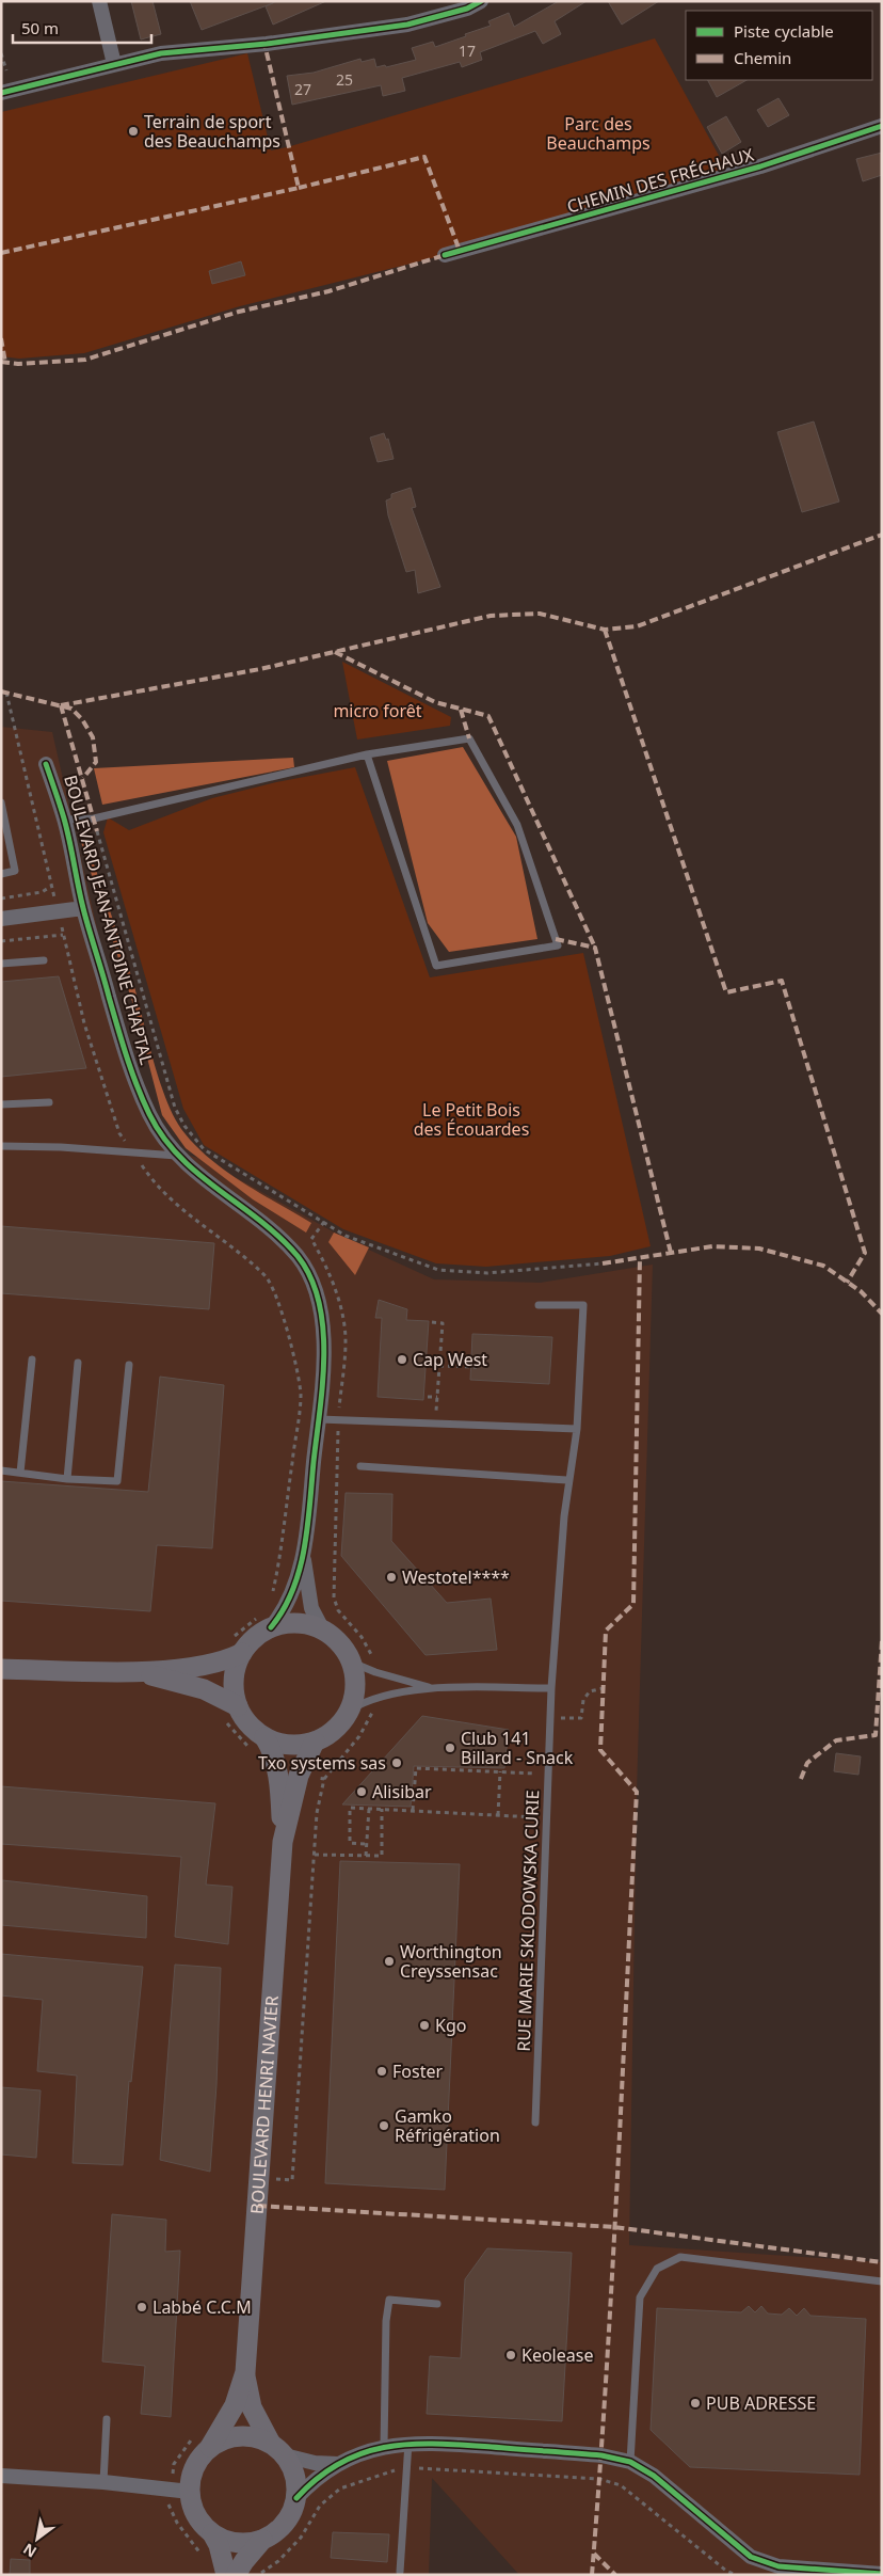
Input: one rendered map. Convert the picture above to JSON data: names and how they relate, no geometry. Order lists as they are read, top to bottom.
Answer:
{
  "streets": {
    "main road": ["BOULEVARD HENRI NAVIER"],
    "street": ["CHEMIN DES FRÉCHAUX", "BOULEVARD JEAN-ANTOINE CHAPTAL"],
    "lane": ["RUE MARIE SKLODOWSKA CURIE"]
  },
  "crossings": [
    ["BOULEVARD JEAN-ANTOINE CHAPTAL", "BOULEVARD HENRI NAVIER"]
  ],
  "parks": ["Parc des Beauchamps", "micro forêt", "Le Petit Bois des Écouardes"],
  "places": [
    "Terrain de sport des Beauchamps",
    "Cap West",
    "Westotel****",
    "Club 141 Billard - Snack",
    "Txo systems sas",
    "Alisibar",
    "Worthington Creyssensac",
    "Kgo",
    "Foster",
    "Gamko Réfrigération",
    "Labbé C.C.M",
    "Keolease",
    "PUB ADRESSE"
  ],
  "house_numbers": ["17", "25", "27"],
  "legend": ["Piste cyclable", "Chemin"],
  "scale_bar": "50 m",
  "north": "bottom left"
}
